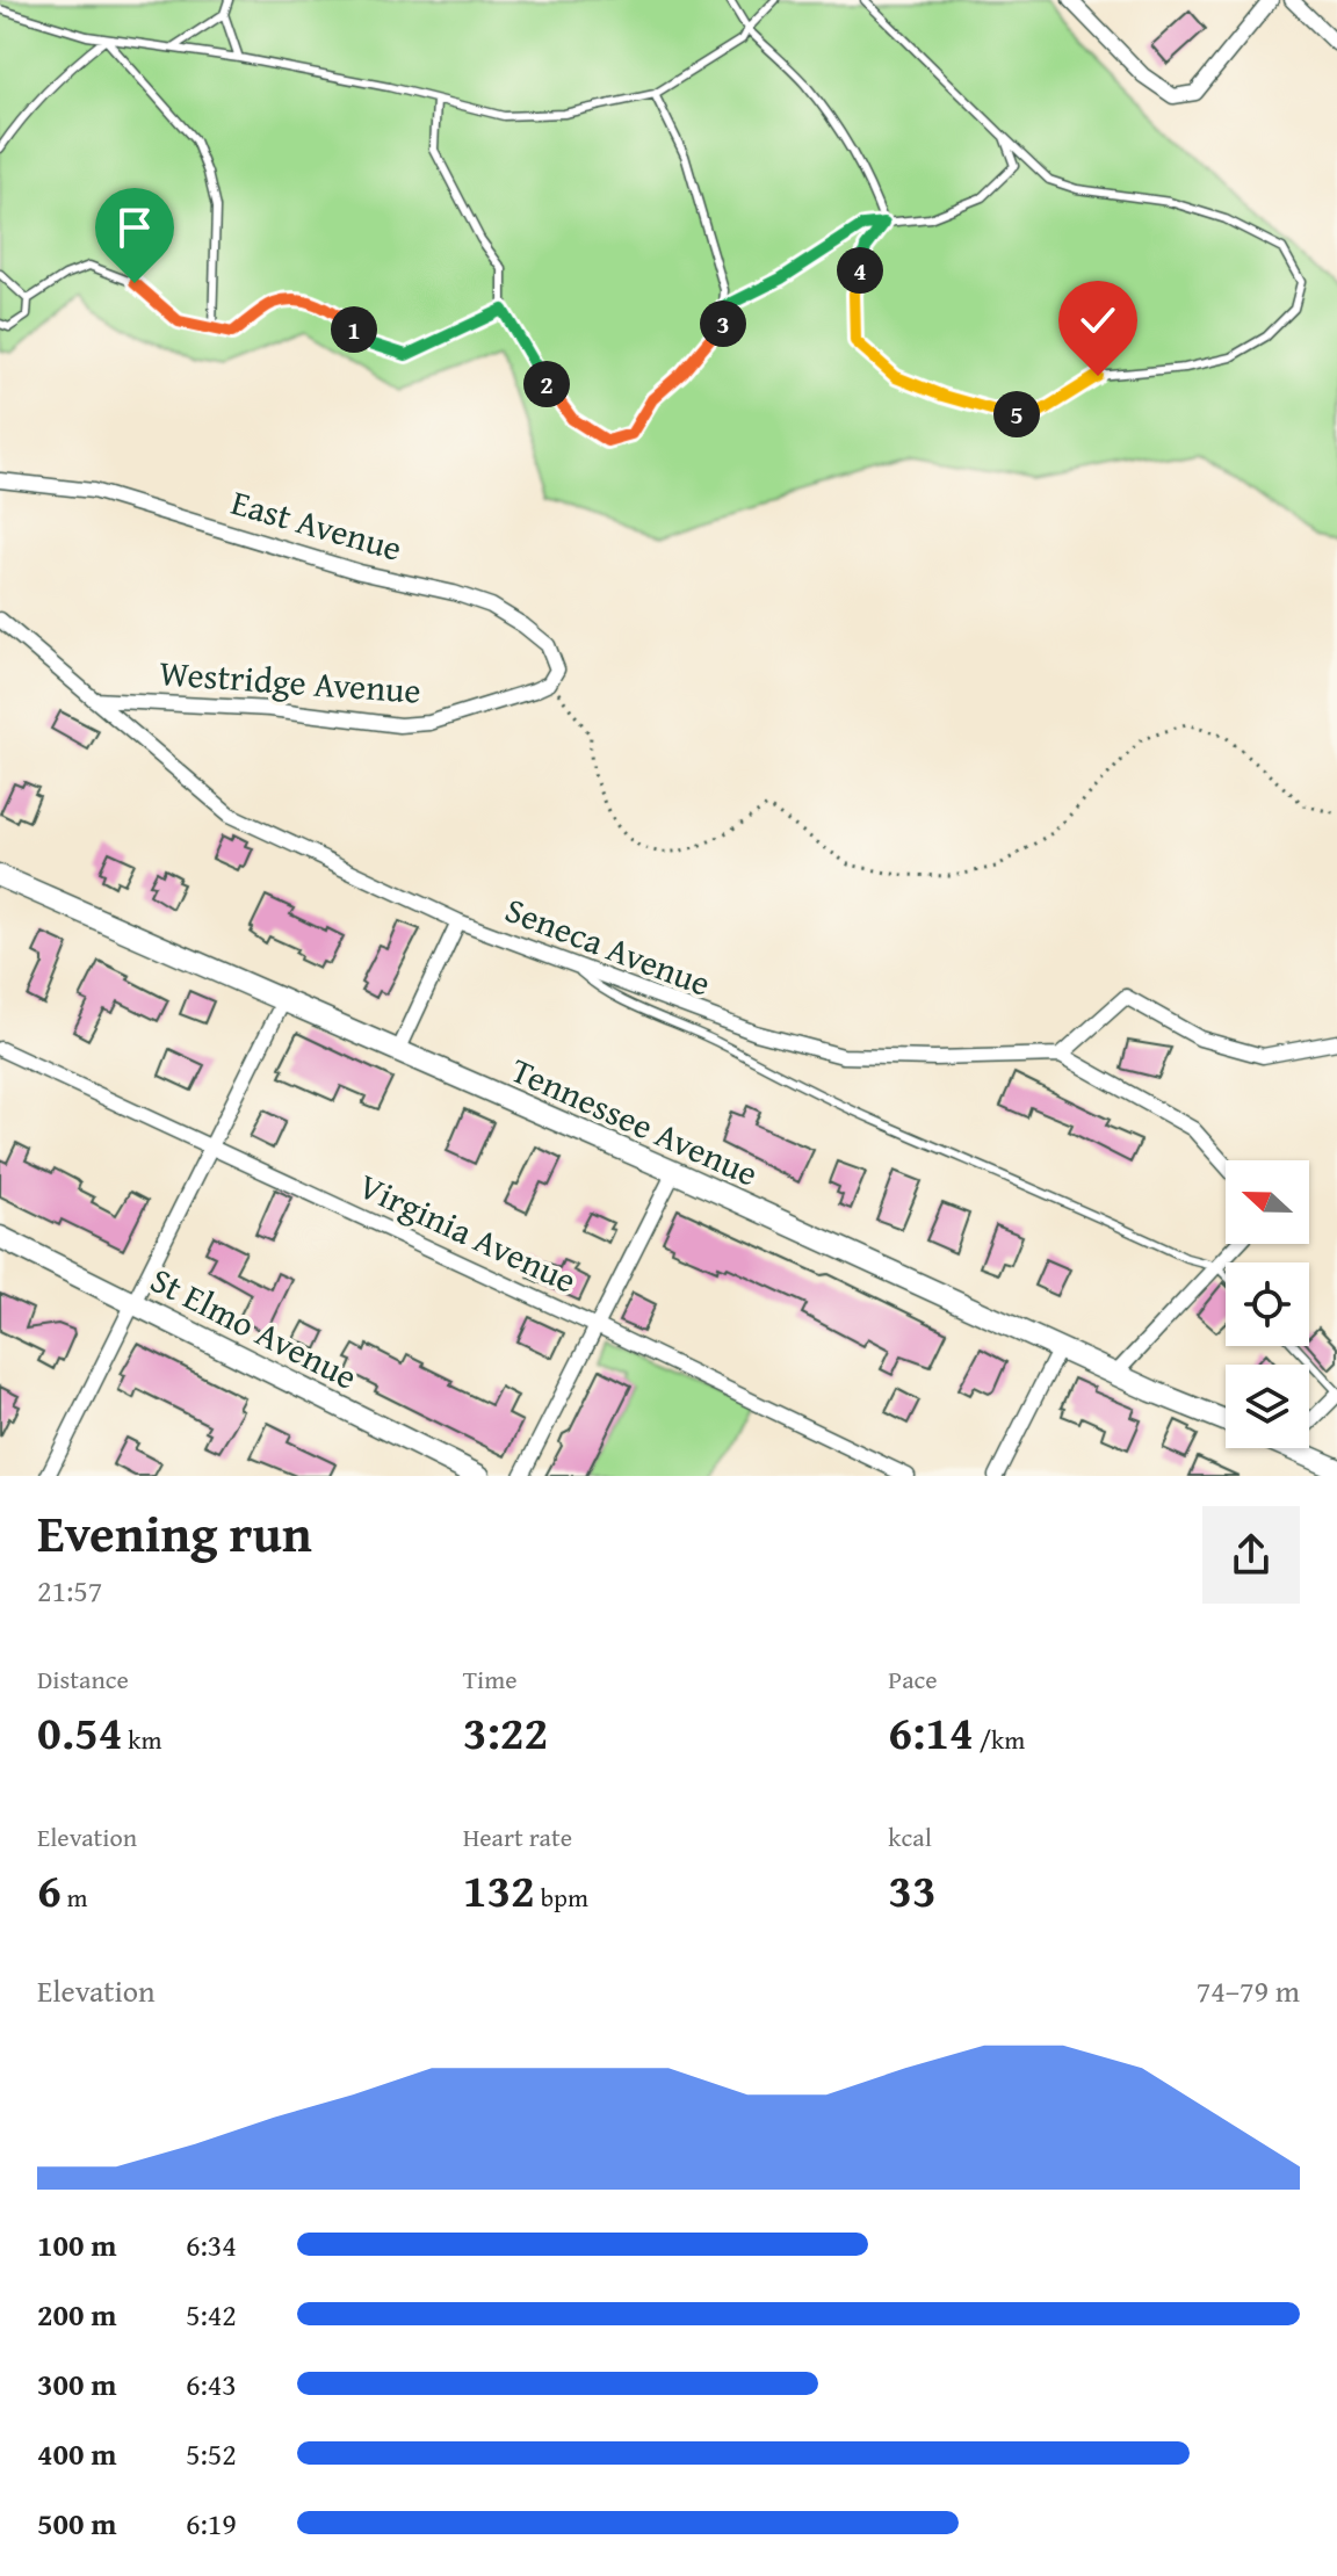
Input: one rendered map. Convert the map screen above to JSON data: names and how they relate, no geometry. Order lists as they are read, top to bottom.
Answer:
{
  "streets": {
    "street": [
      "East Avenue",
      "Westridge Avenue",
      "Seneca Avenue",
      "Tennessee Avenue",
      "Virginia Avenue",
      "St Elmo Avenue"
    ]
  },
  "crossings": [
    ["East Avenue", "Westridge Avenue"],
    ["Westridge Avenue", "Seneca Avenue"]
  ],
  "north": "left",
  "page": {
    "pins": [
      "4",
      "3",
      "1",
      "2",
      "5"
    ],
    "heading": ["Evening run", "21:57"],
    "stats": [
      ["Distance", "0.54 km"],
      ["Time", "3:22"],
      ["Pace", "6:14 /km"],
      ["Elevation", "6 m"],
      ["Heart rate", "132 bpm"],
      ["kcal", "33"]
    ],
    "chart": ["Elevation", "74–79 m"],
    "list": [
      {
        "name": "100 m",
        "note": "6:34"
      },
      {
        "name": "200 m",
        "note": "5:42"
      },
      {
        "name": "300 m",
        "note": "6:43"
      },
      {
        "name": "400 m",
        "note": "5:52"
      },
      {
        "name": "500 m",
        "note": "6:19"
      }
    ]
  }
}
